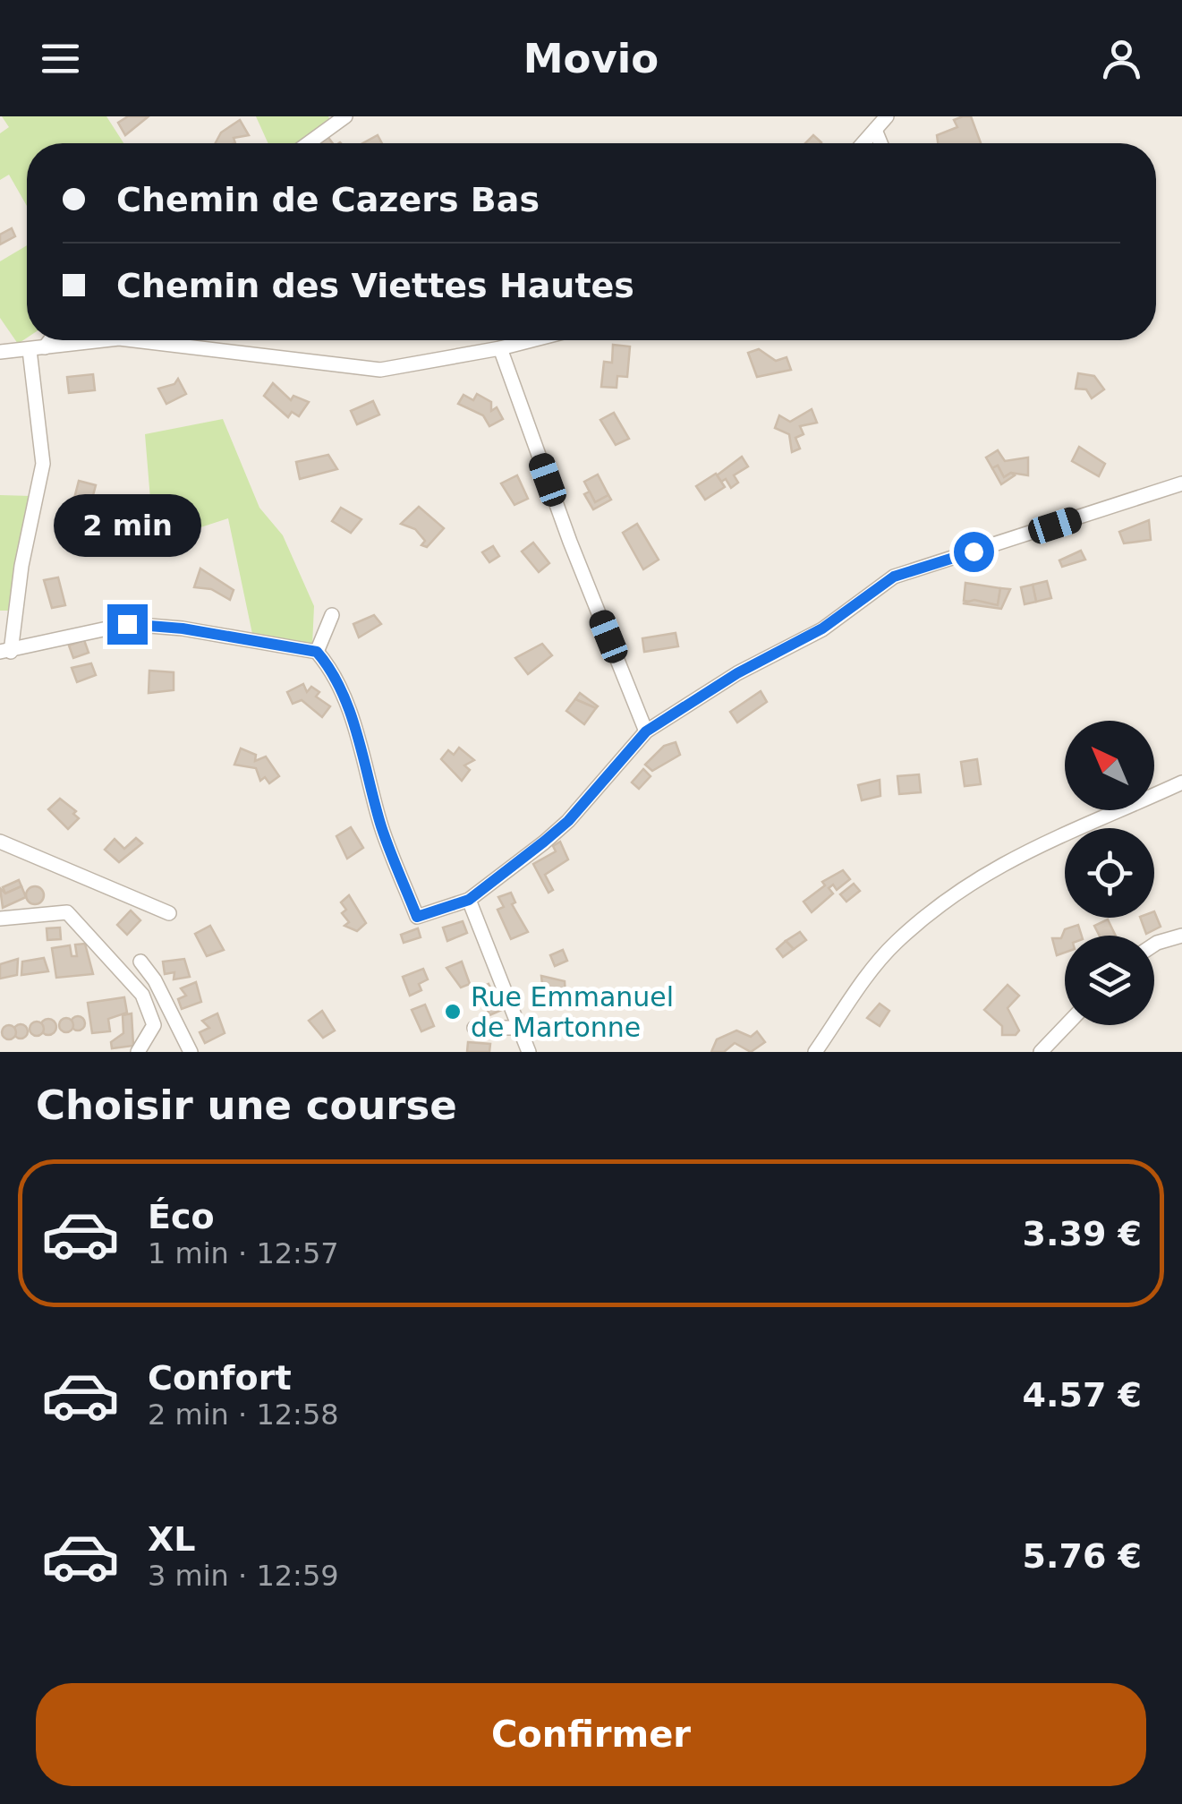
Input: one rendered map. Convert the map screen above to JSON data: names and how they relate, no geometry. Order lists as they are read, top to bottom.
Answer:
{
  "places": ["Rue Emmanuel de Martonne"],
  "north": "top left",
  "page": {
    "header": "Movio",
    "banner": ["Chemin de Cazers Bas", "Chemin des Viettes Hautes"],
    "bubble": "2 min",
    "heading": "Choisir une course",
    "list": [
      {
        "name": "Éco",
        "note": "1 min · 12:57",
        "value": "3.39 €"
      },
      {
        "name": "Confort",
        "note": "2 min · 12:58",
        "value": "4.57 €"
      },
      {
        "name": "XL",
        "note": "3 min · 12:59",
        "value": "5.76 €"
      }
    ],
    "buttons": "Confirmer"
  }
}
